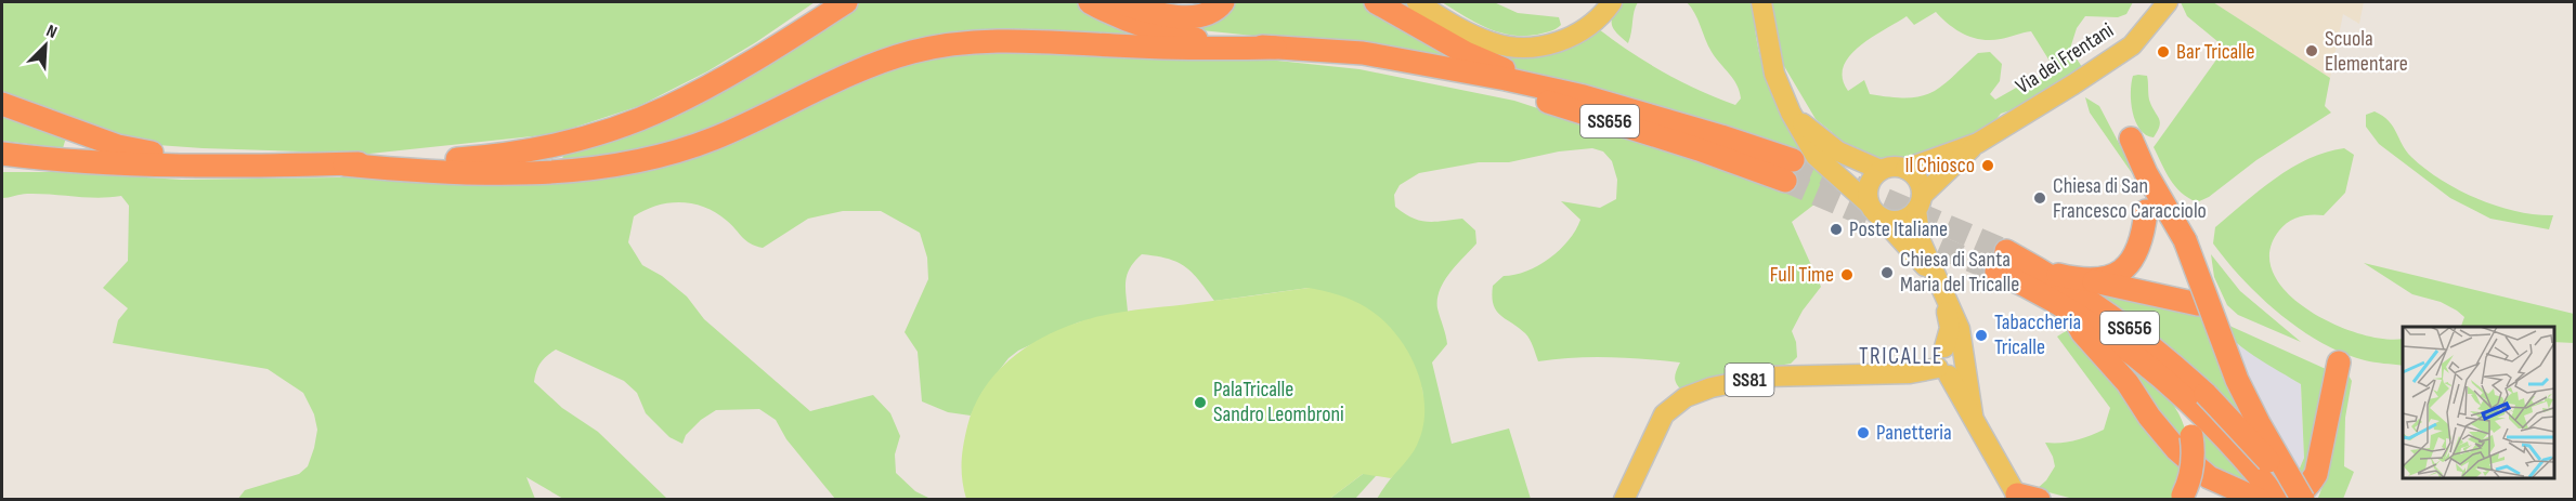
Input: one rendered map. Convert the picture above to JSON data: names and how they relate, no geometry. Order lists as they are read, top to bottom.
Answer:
{
  "streets": {
    "highway": ["SS656"],
    "main road": ["Via dei Frentani", "SS81"]
  },
  "districts": ["TRICALLE"],
  "places": [
    "Scuola Elementare",
    "Bar Tricalle",
    "Il Chiosco",
    "Chiesa di San Francesco Caracciolo",
    "Poste Italiane",
    "Chiesa di Santa Maria del Tricalle",
    "Full Time",
    "Tabaccheria Tricalle",
    "PalaTricalle Sandro Leombroni",
    "Panetteria"
  ],
  "north": "top right"
}
